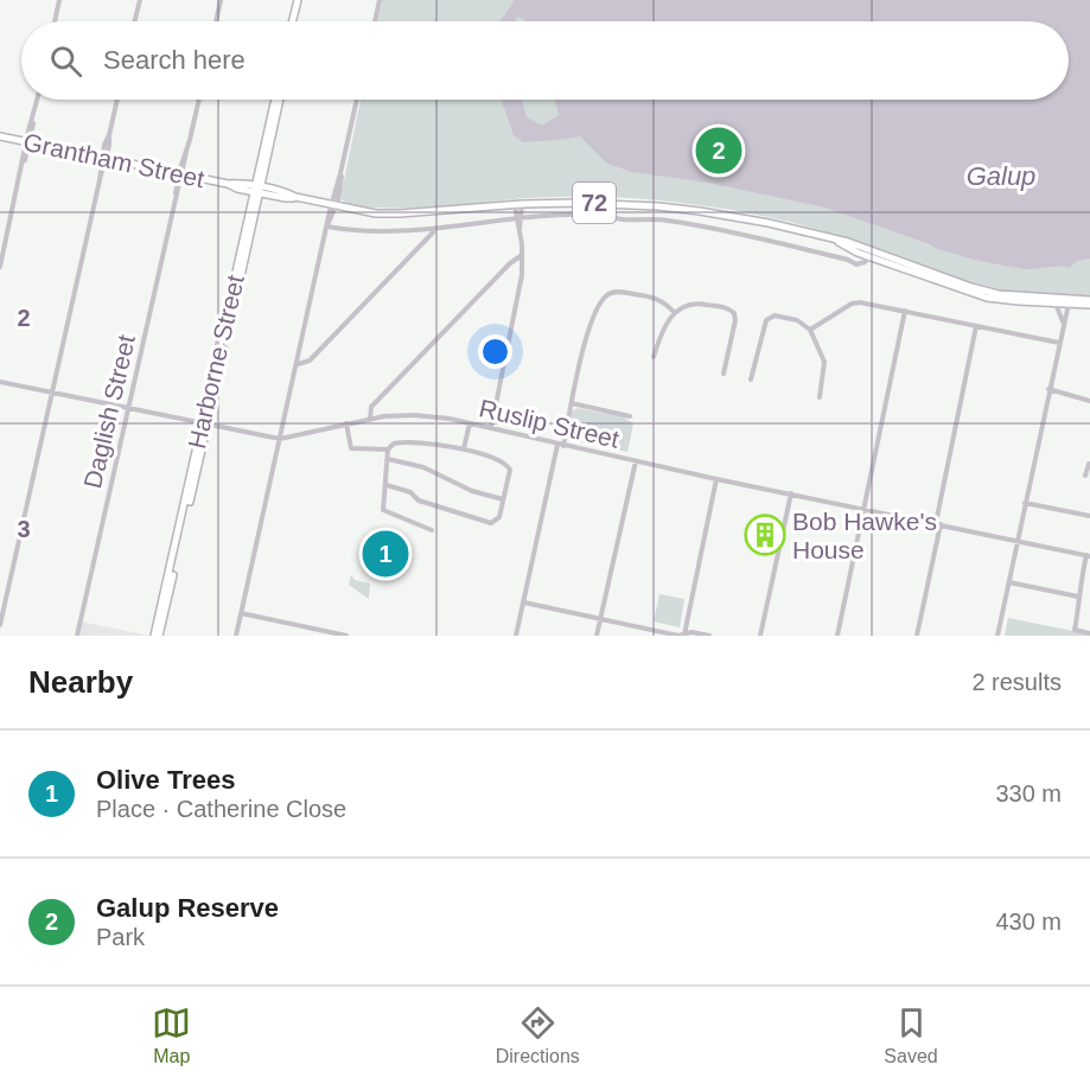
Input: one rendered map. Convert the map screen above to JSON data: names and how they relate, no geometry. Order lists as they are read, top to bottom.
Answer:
{
  "streets": {
    "main road": ["Grantham Street", "72", "Harborne Street"],
    "street": ["Daglish Street", "Ruslip Street"]
  },
  "crossings": [
    ["Grantham Street", "72"],
    ["Grantham Street", "Harborne Street"],
    ["Grantham Street", "Daglish Street"],
    ["Harborne Street", "Ruslip Street"],
    ["Daglish Street", "Ruslip Street"]
  ],
  "water": ["Galup"],
  "places": {
    "building": ["Bob Hawke's House"]
  },
  "page": {
    "search": "Search here",
    "pins": ["2", "1"],
    "heading": ["Nearby", "2 results"],
    "list": [
      {
        "mark": "1",
        "name": "Olive Trees",
        "note": "Place · Catherine Close",
        "value": "330 m"
      },
      {
        "mark": "2",
        "name": "Galup Reserve",
        "note": "Park",
        "value": "430 m"
      }
    ],
    "nav": ["Map", "Directions", "Saved"]
  },
  "grid": {
    "rows": ["2", "3"]
  }
}
